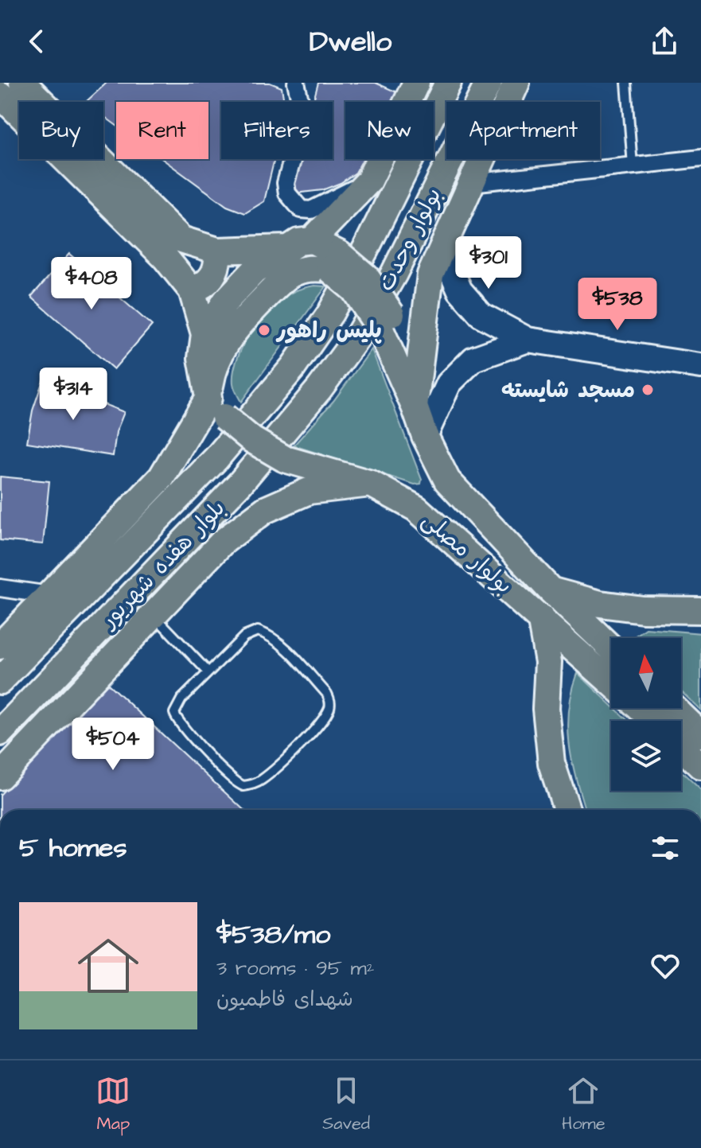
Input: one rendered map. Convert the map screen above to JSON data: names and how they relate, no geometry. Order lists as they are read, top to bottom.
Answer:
{
  "streets": {
    "main road": ["بولوار وحدت", "بولوار مصلی", "بلوار هفده شهریور"]
  },
  "crossings": [
    ["بولوار وحدت", "بلوار هفده شهریور"]
  ],
  "places": ["پلیس راهور", "مسجد شایسته"],
  "north": "top",
  "page": {
    "header": "Dwello",
    "chip": [
      "Buy",
      "Rent",
      "Filters",
      "New",
      "Apartment"
    ],
    "price": [
      "$301",
      "$408",
      "$538",
      "$314",
      "$504"
    ],
    "heading": "5 homes",
    "list": [
      {
        "name": "$538/mo",
        "note": "3 rooms · 95 m² · شهدای فاطمیون"
      }
    ],
    "tabs": ["Map", "Saved", "Home"]
  }
}
